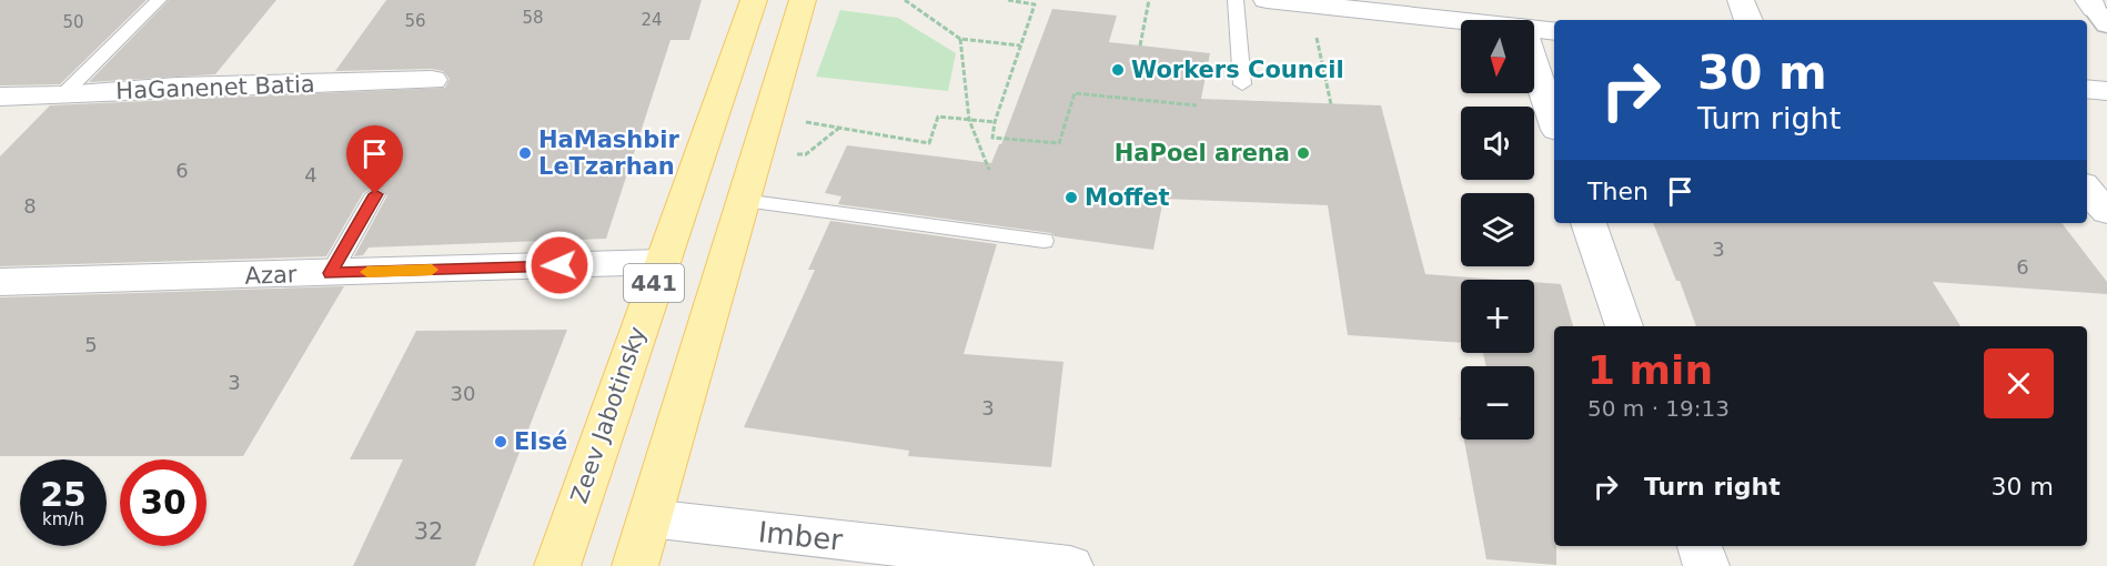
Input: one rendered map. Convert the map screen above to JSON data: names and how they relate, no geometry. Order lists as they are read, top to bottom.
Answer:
{
  "streets": {
    "main road": ["441", "Zeev Jabotinsky"],
    "street": ["HaGanenet Batia", "Azar", "Imber"]
  },
  "crossings": [
    ["Azar", "Zeev Jabotinsky"],
    ["441", "Imber"]
  ],
  "places": [
    "Workers Council",
    "HaMashbir LeTzarhan",
    "HaPoel arena",
    "Moffet",
    "Elsé"
  ],
  "house_numbers": [
    "58",
    "24",
    "56",
    "50",
    "6",
    "4",
    "8",
    "3",
    "6",
    "5",
    "3",
    "30",
    "3",
    "32"
  ],
  "north": "bottom",
  "page": {
    "map_buttons": ["+", "−"],
    "turn": ["30 m", "Turn right"],
    "then": "Then",
    "heading": ["1 min", "50 m · 19:13"],
    "list": [
      {
        "name": "Turn right",
        "value": "30 m"
      }
    ],
    "speed": "25 km/h",
    "limit": "30"
  }
}
